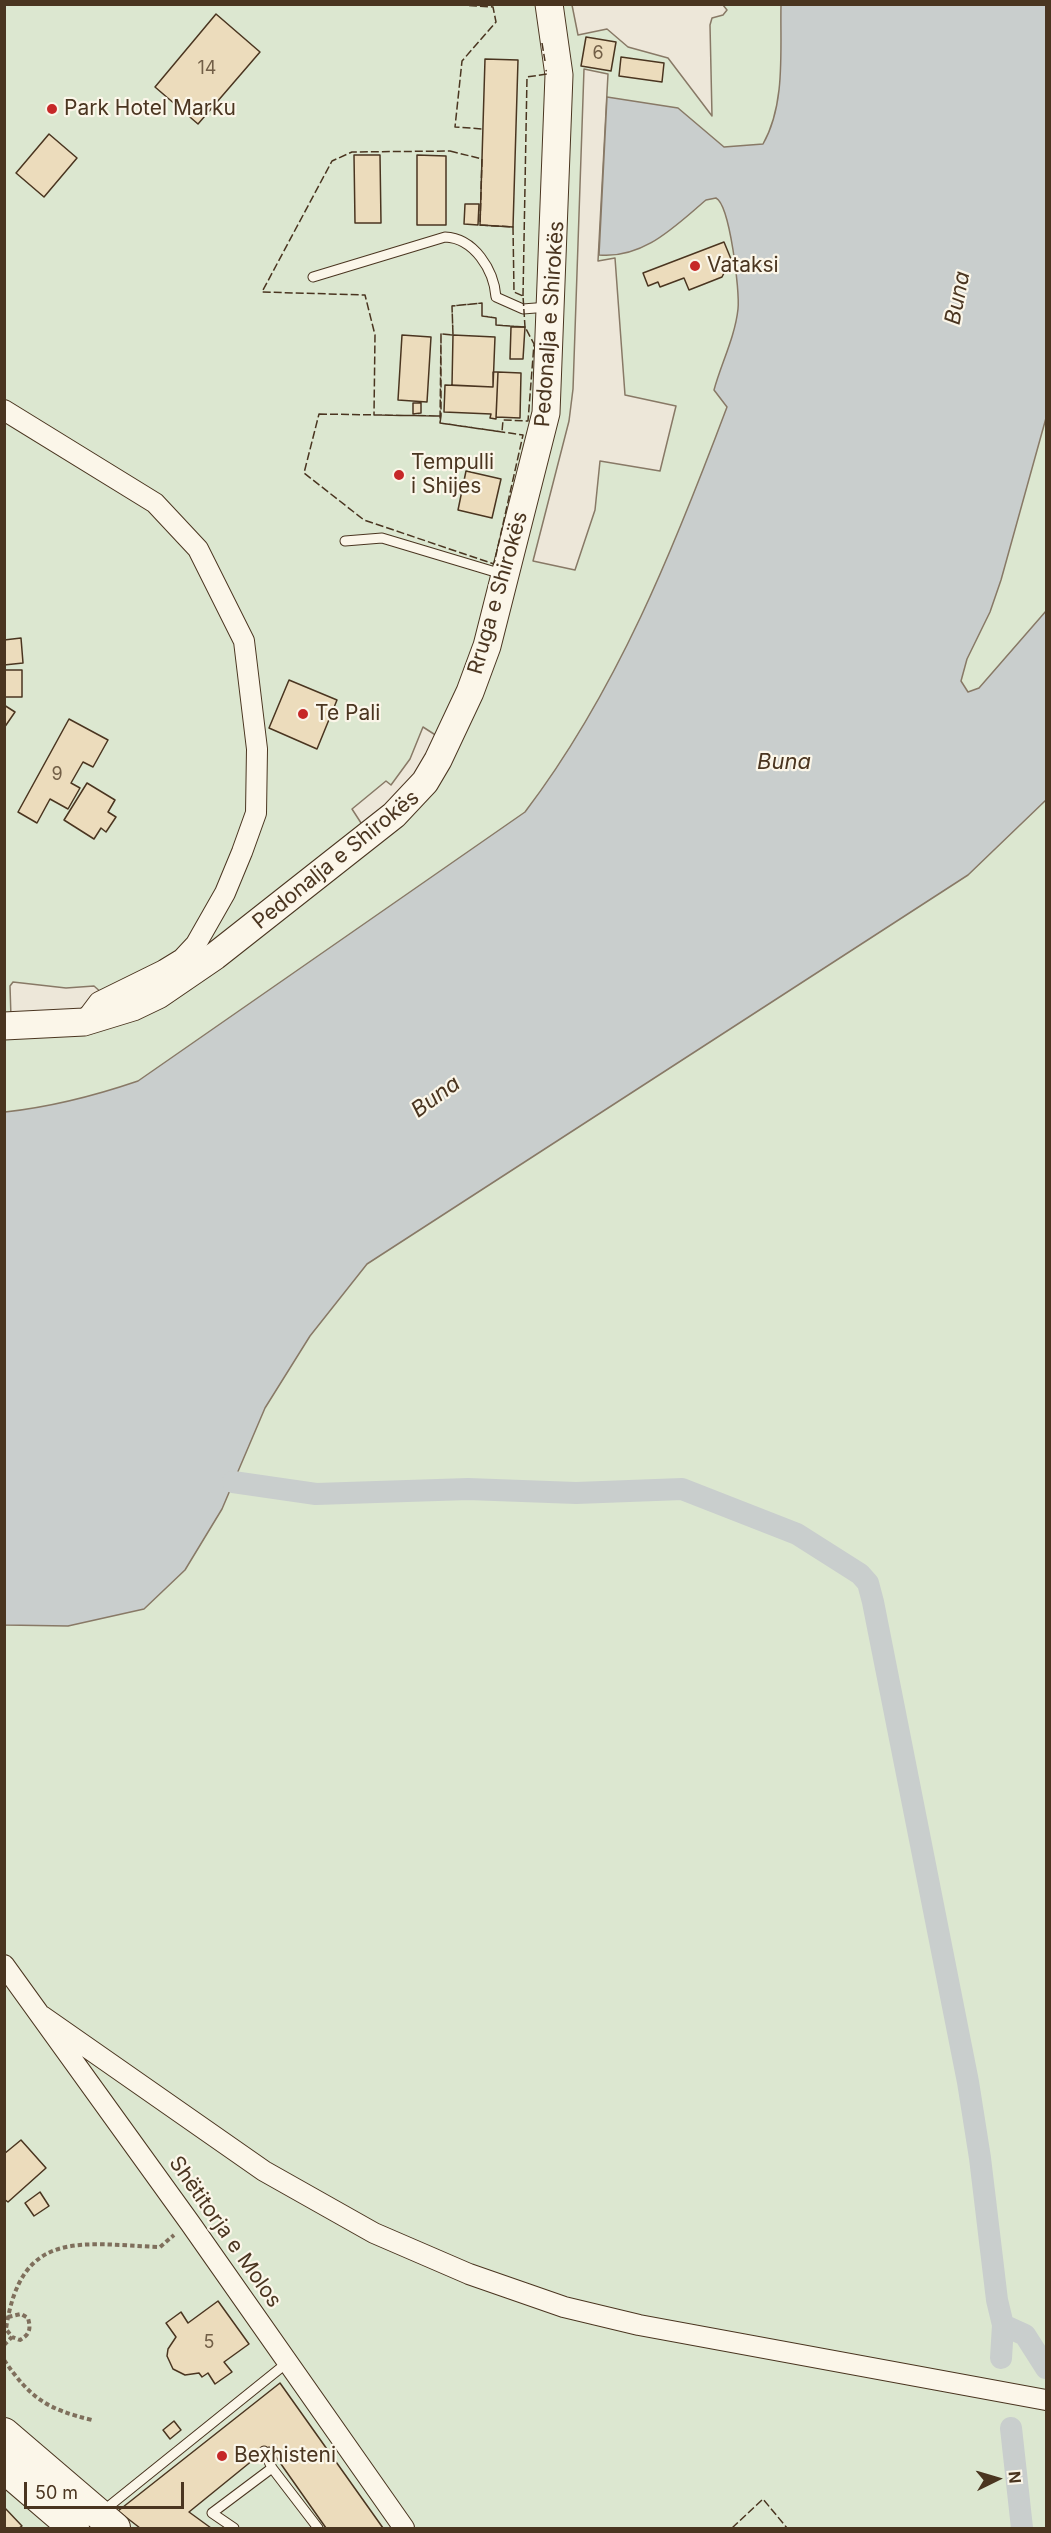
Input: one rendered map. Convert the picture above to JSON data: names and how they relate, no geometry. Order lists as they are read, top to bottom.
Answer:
{
  "streets": {
    "main road": ["Rruga e Shirokës"],
    "street": ["Shëtitorja e Molos"]
  },
  "water": ["Buna"],
  "places": [
    "Park Hotel Marku",
    "Vataksi",
    "Tempulli i Shijes",
    "Te Pali",
    "Bexhisteni"
  ],
  "house_numbers": [
    "6",
    "14",
    "9",
    "5"
  ],
  "scale_bar": "50 m",
  "north": "right"
}
